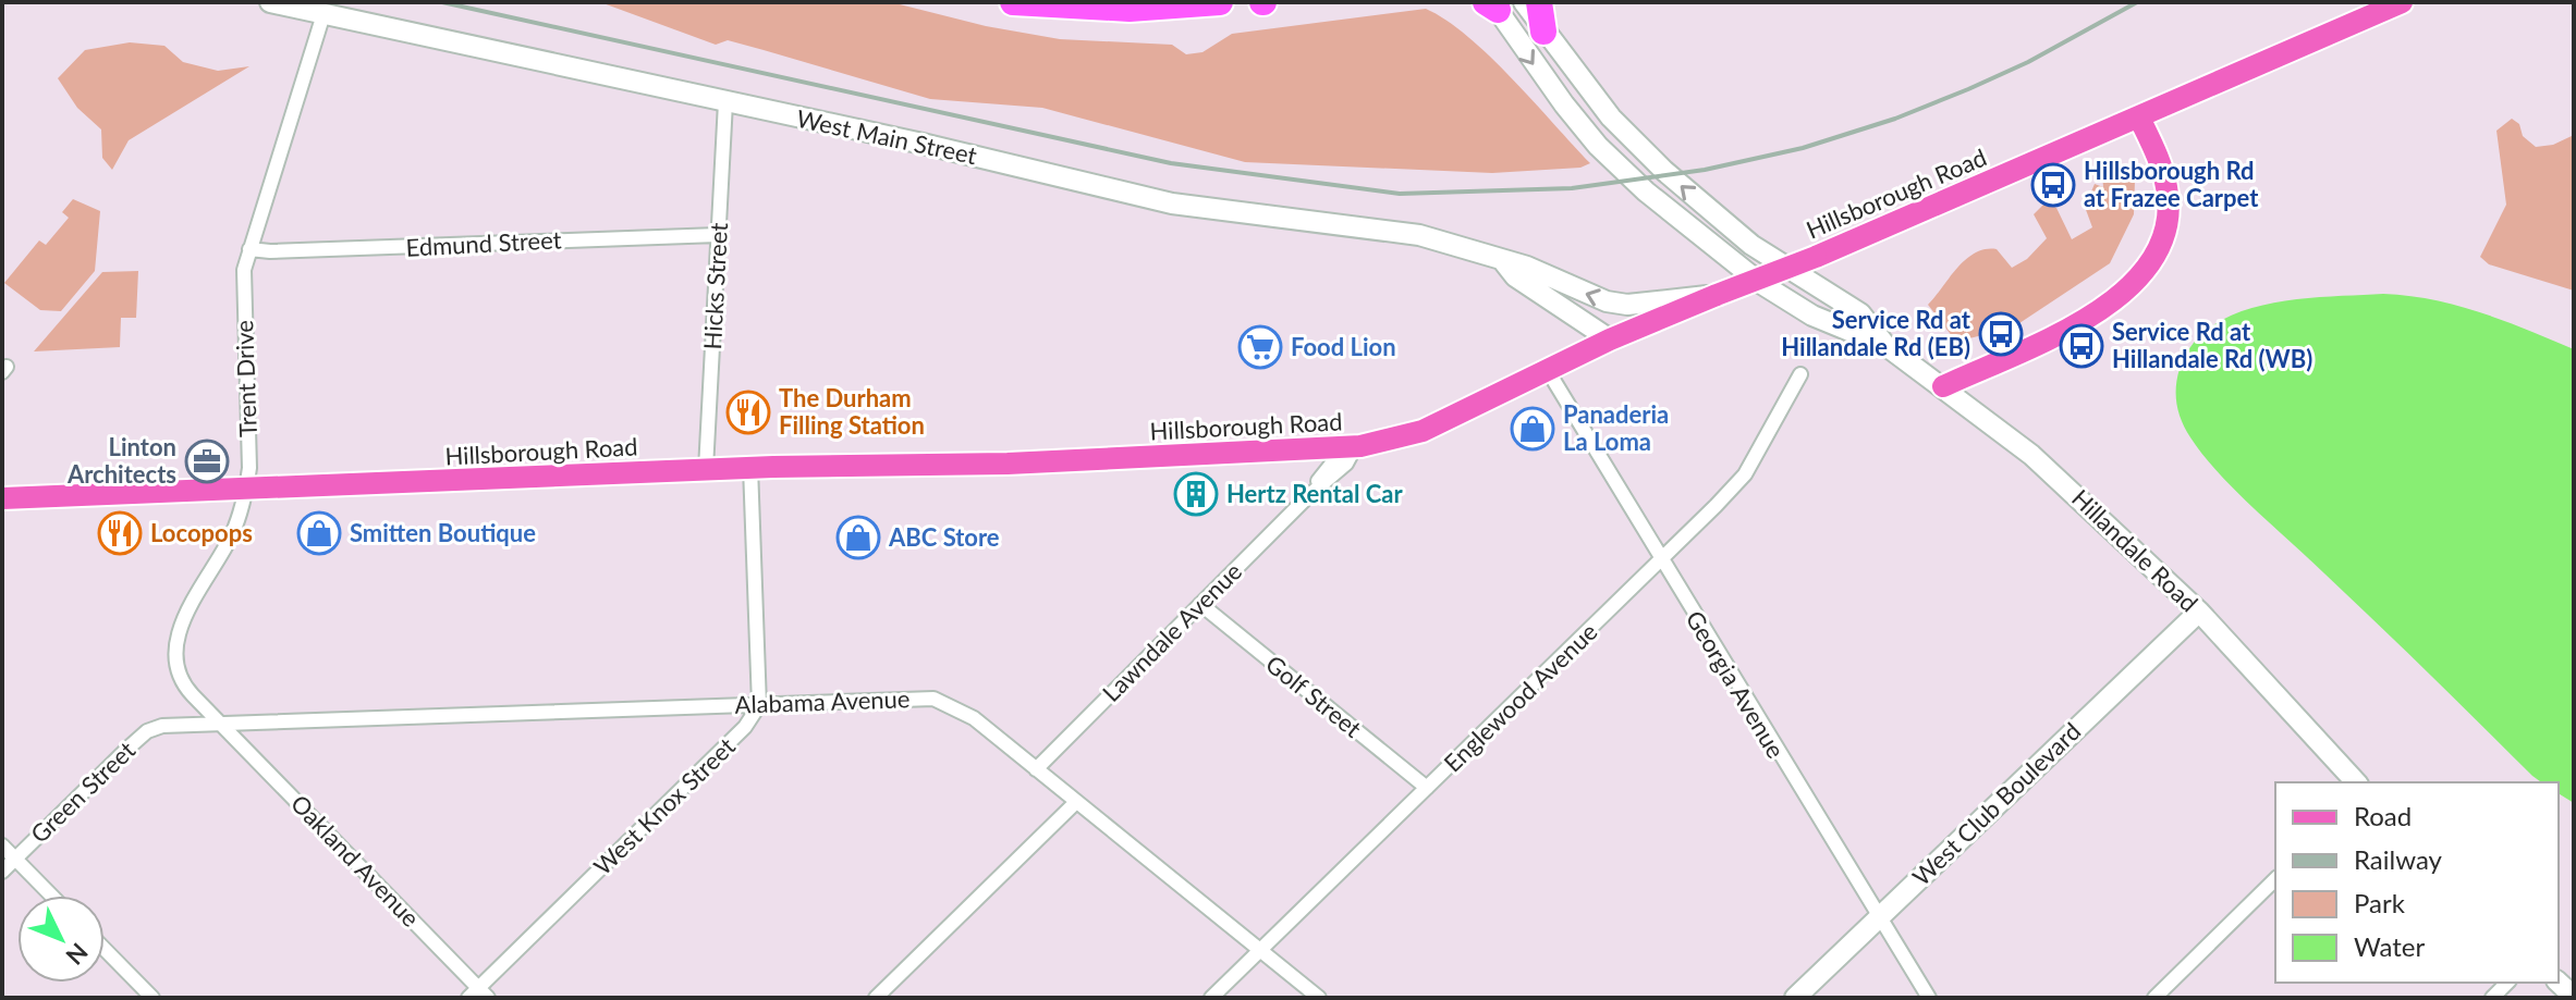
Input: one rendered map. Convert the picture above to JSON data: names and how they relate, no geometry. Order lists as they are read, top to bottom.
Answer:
{
  "streets": {
    "main road": [
      "West Main Street",
      "Hillsborough Road",
      "Hillandale Road",
      "West Club Boulevard"
    ],
    "street": [
      "Edmund Street",
      "Hicks Street",
      "Trent Drive",
      "Lawndale Avenue",
      "Georgia Avenue",
      "Golf Street",
      "Englewood Avenue",
      "Alabama Avenue",
      "Green Street",
      "West Knox Street",
      "Oakland Avenue"
    ]
  },
  "crossings": [
    ["West Main Street", "Hillsborough Road"],
    ["West Main Street", "Hicks Street"],
    ["West Main Street", "Trent Drive"],
    ["Hillsborough Road", "Hicks Street"],
    ["Hillsborough Road", "Trent Drive"],
    ["Hillsborough Road", "Lawndale Avenue"],
    ["Hillsborough Road", "Georgia Avenue"],
    ["Edmund Street", "Hicks Street"],
    ["Edmund Street", "Trent Drive"],
    ["Trent Drive", "Alabama Avenue"],
    ["Trent Drive", "Green Street"],
    ["Trent Drive", "Oakland Avenue"],
    ["Hillandale Road", "West Club Boulevard"],
    ["Lawndale Avenue", "Golf Street"],
    ["Lawndale Avenue", "Alabama Avenue"],
    ["Georgia Avenue", "Englewood Avenue"],
    ["Georgia Avenue", "West Club Boulevard"],
    ["Golf Street", "Englewood Avenue"],
    ["Englewood Avenue", "Alabama Avenue"],
    ["Alabama Avenue", "Green Street"],
    ["Alabama Avenue", "West Knox Street"],
    ["Alabama Avenue", "Oakland Avenue"],
    ["Green Street", "Oakland Avenue"],
    ["West Knox Street", "Oakland Avenue"]
  ],
  "places": {
    "bus stop": ["Hillsborough Rd at Frazee Carpet", "Service Rd at Hillandale Rd (EB)", "Service Rd at Hillandale Rd (WB)"],
    "supermarket": ["Food Lion"],
    "restaurant": ["The Durham Filling Station", "Locopops"],
    "shop": ["Panaderia La Loma", "Smitten Boutique", "ABC Store"],
    "office": ["Linton Architects"],
    "building": ["Hertz Rental Car"]
  },
  "legend": [
    "Road",
    "Railway",
    "Park",
    "Water"
  ],
  "north": "bottom right"
}
